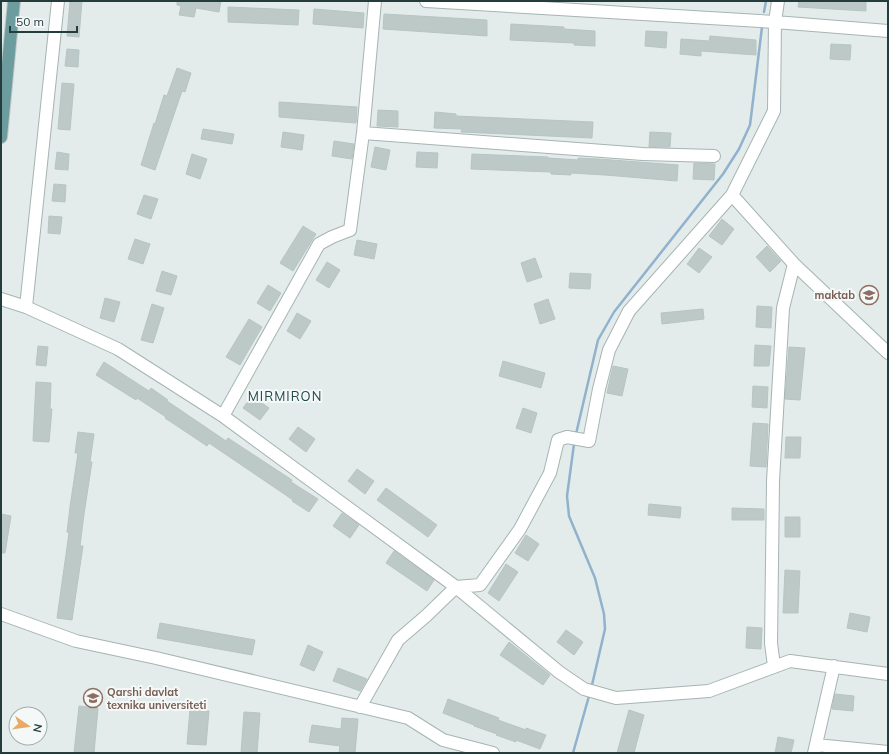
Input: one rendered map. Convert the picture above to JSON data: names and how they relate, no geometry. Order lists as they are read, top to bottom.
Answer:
{
  "districts": ["MIRMIRON"],
  "places": {
    "school or university": ["maktab", "Qarshi davlat texnika universiteti"]
  },
  "scale_bar": "50 m",
  "north": "right"
}
